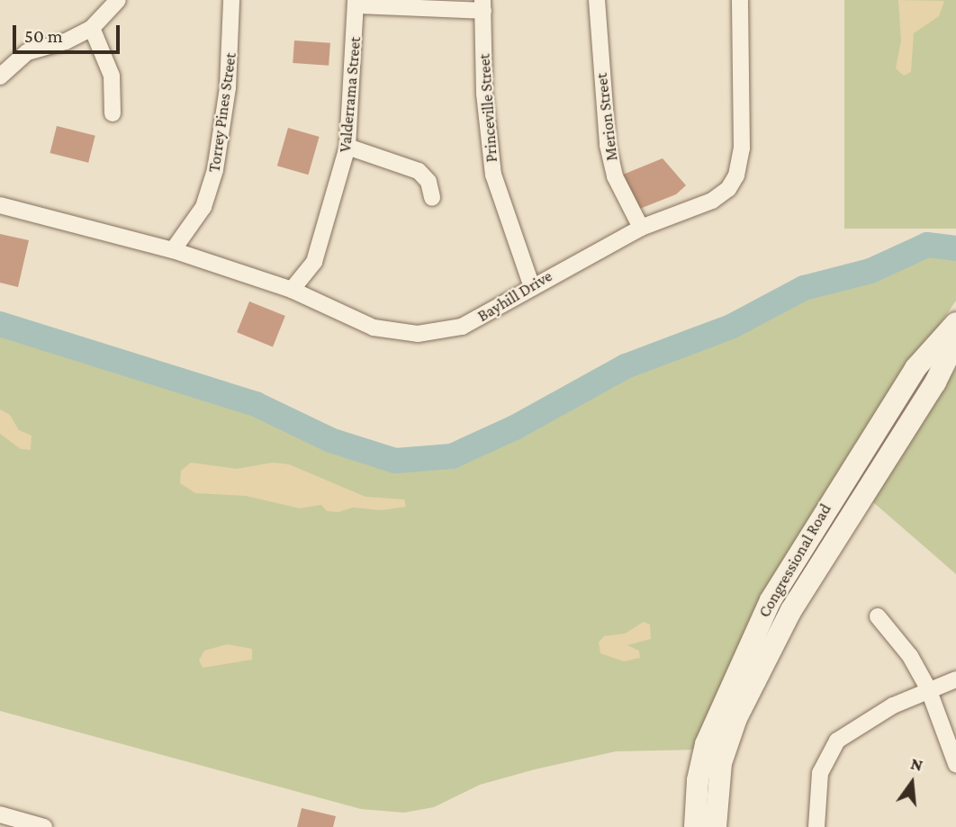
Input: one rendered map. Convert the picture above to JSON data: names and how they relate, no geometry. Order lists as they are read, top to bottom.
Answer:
{
  "streets": {
    "main road": ["Congressional Road"],
    "street": [
      "Valderrama Street",
      "Princeville Street",
      "Torrey Pines Street",
      "Merion Street",
      "Bayhill Drive"
    ]
  },
  "crossings": [
    ["Valderrama Street", "Bayhill Drive"],
    ["Princeville Street", "Bayhill Drive"],
    ["Torrey Pines Street", "Bayhill Drive"],
    ["Merion Street", "Bayhill Drive"]
  ],
  "scale_bar": "50 m",
  "north": "top"
}
